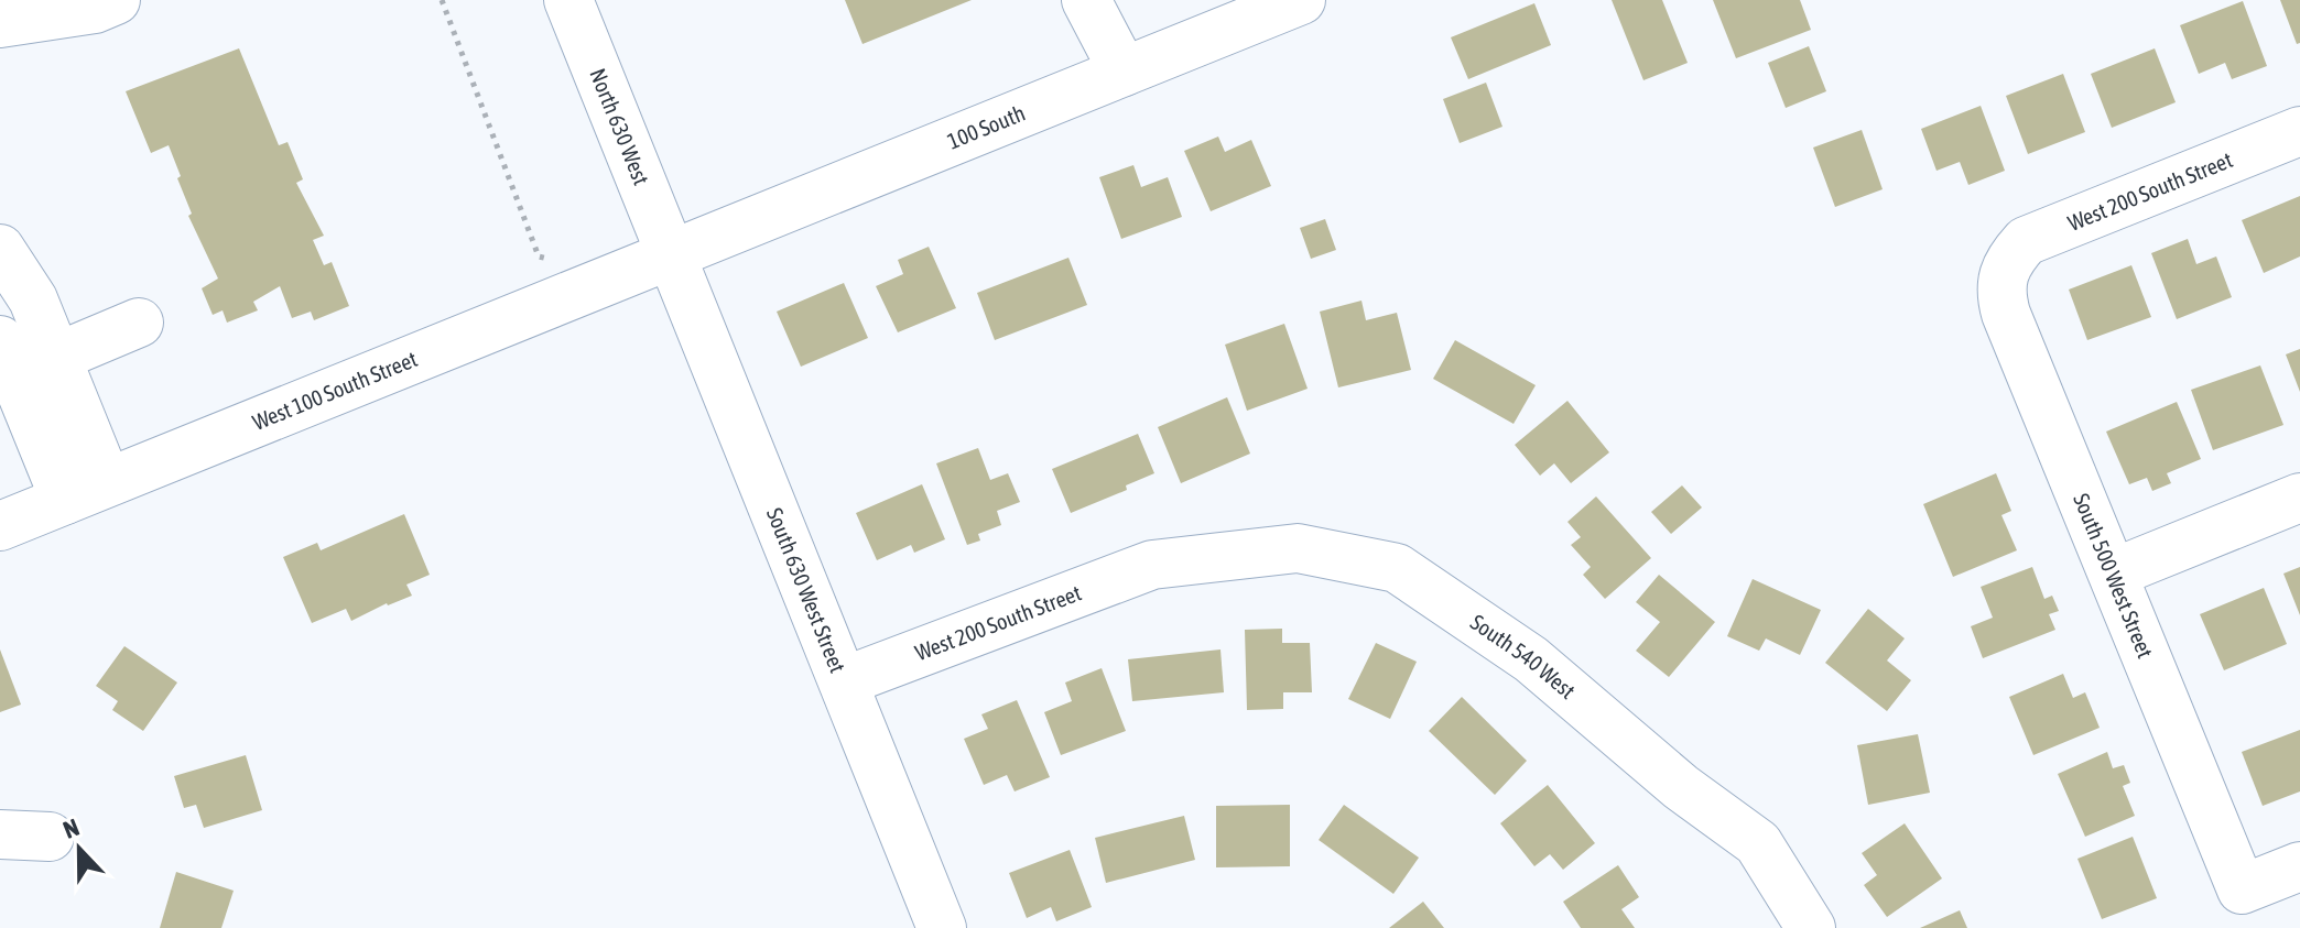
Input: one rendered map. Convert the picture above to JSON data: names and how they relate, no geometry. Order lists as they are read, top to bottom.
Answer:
{
  "streets": {
    "street": [
      "North 630 West",
      "100 South",
      "West 200 South Street",
      "West 100 South Street",
      "South 500 West Street",
      "South 630 West Street",
      "South 540 West"
    ]
  },
  "crossings": [
    ["North 630 West", "100 South"],
    ["North 630 West", "West 100 South Street"],
    ["North 630 West", "South 630 West Street"],
    ["100 South", "West 100 South Street"],
    ["100 South", "South 630 West Street"],
    ["West 200 South Street", "South 500 West Street"],
    ["West 200 South Street", "South 630 West Street"],
    ["West 200 South Street", "South 540 West"],
    ["West 100 South Street", "South 630 West Street"]
  ],
  "north": "top"
}
